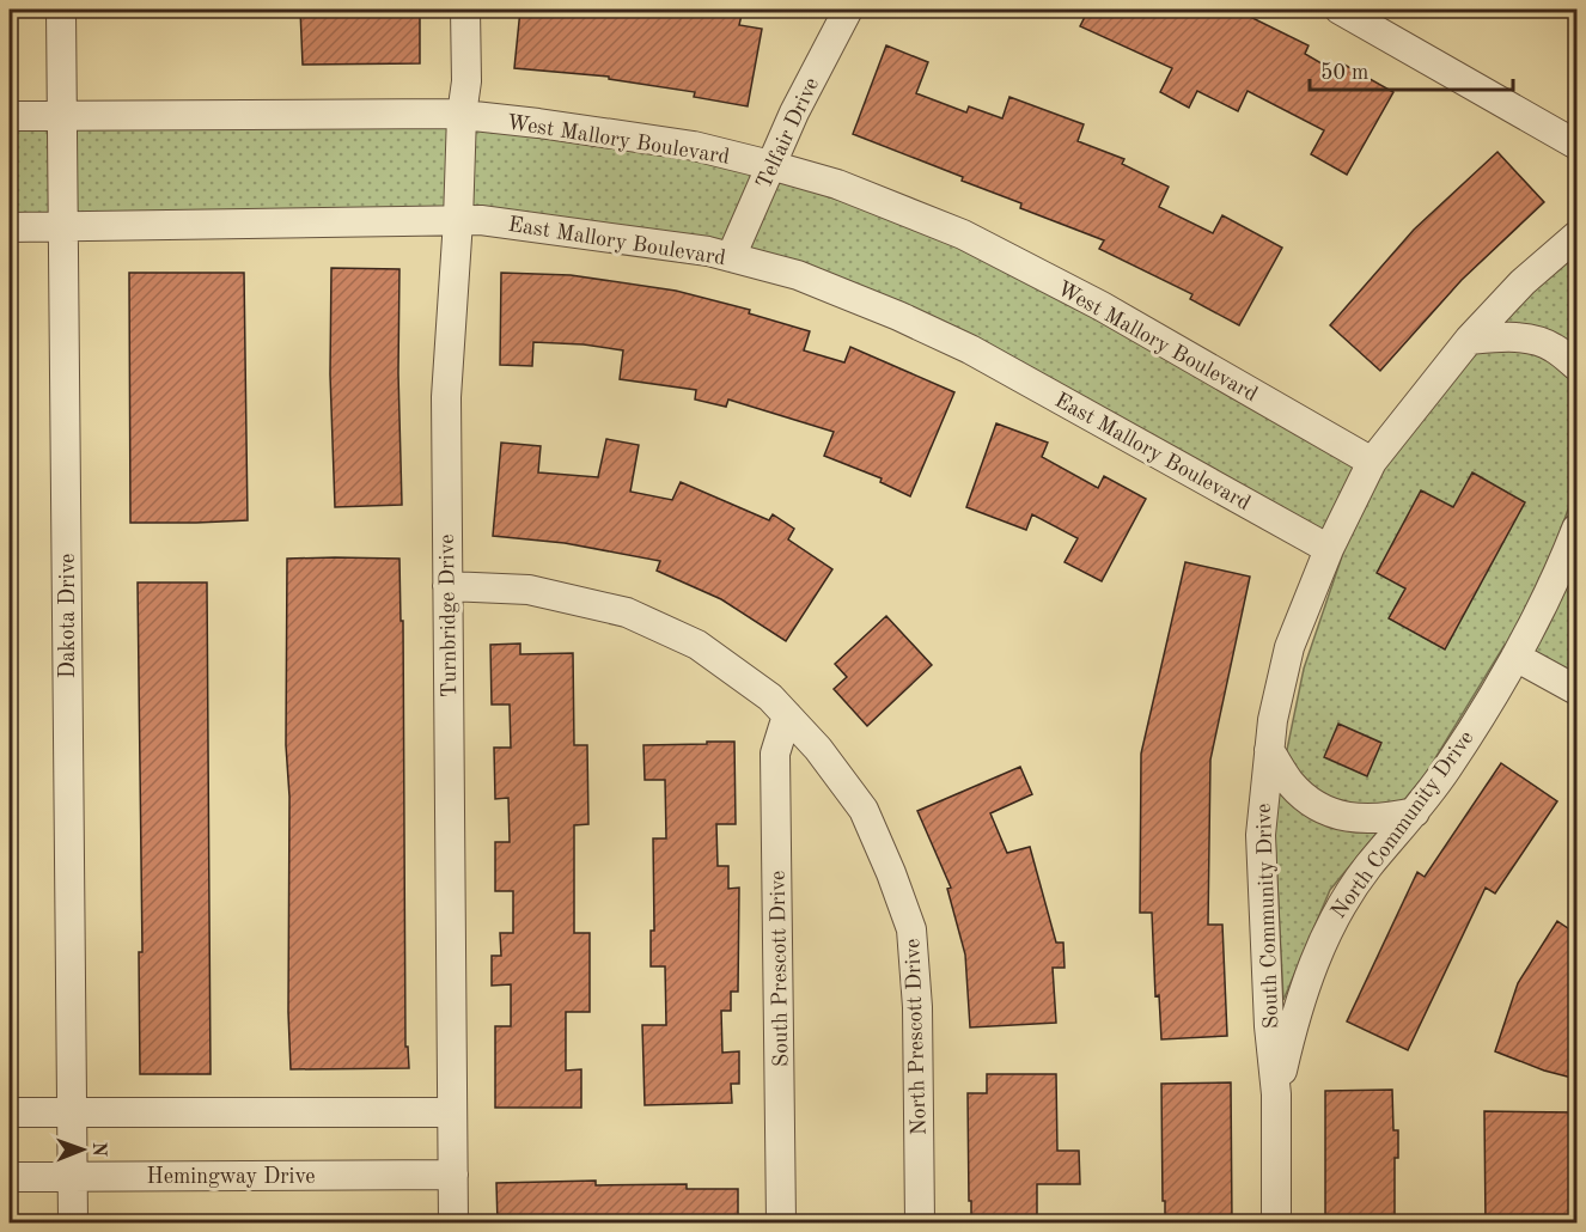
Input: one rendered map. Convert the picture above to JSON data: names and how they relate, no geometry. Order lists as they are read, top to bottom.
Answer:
{
  "streets": {
    "street": [
      "Telfair Drive",
      "West Mallory Boulevard",
      "East Mallory Boulevard",
      "Dakota Drive",
      "Turnbridge Drive",
      "North Community Drive",
      "South Community Drive",
      "South Prescott Drive",
      "North Prescott Drive",
      "Hemingway Drive"
    ]
  },
  "crossings": [
    ["Telfair Drive", "West Mallory Boulevard"],
    ["Telfair Drive", "East Mallory Boulevard"],
    ["West Mallory Boulevard", "Dakota Drive"],
    ["West Mallory Boulevard", "Turnbridge Drive"],
    ["West Mallory Boulevard", "South Community Drive"],
    ["East Mallory Boulevard", "Dakota Drive"],
    ["East Mallory Boulevard", "Turnbridge Drive"],
    ["East Mallory Boulevard", "South Community Drive"],
    ["Dakota Drive", "Hemingway Drive"],
    ["Turnbridge Drive", "North Prescott Drive"],
    ["Turnbridge Drive", "Hemingway Drive"],
    ["North Community Drive", "South Community Drive"],
    ["South Prescott Drive", "North Prescott Drive"]
  ],
  "scale_bar": "50 m",
  "north": "right"
}
